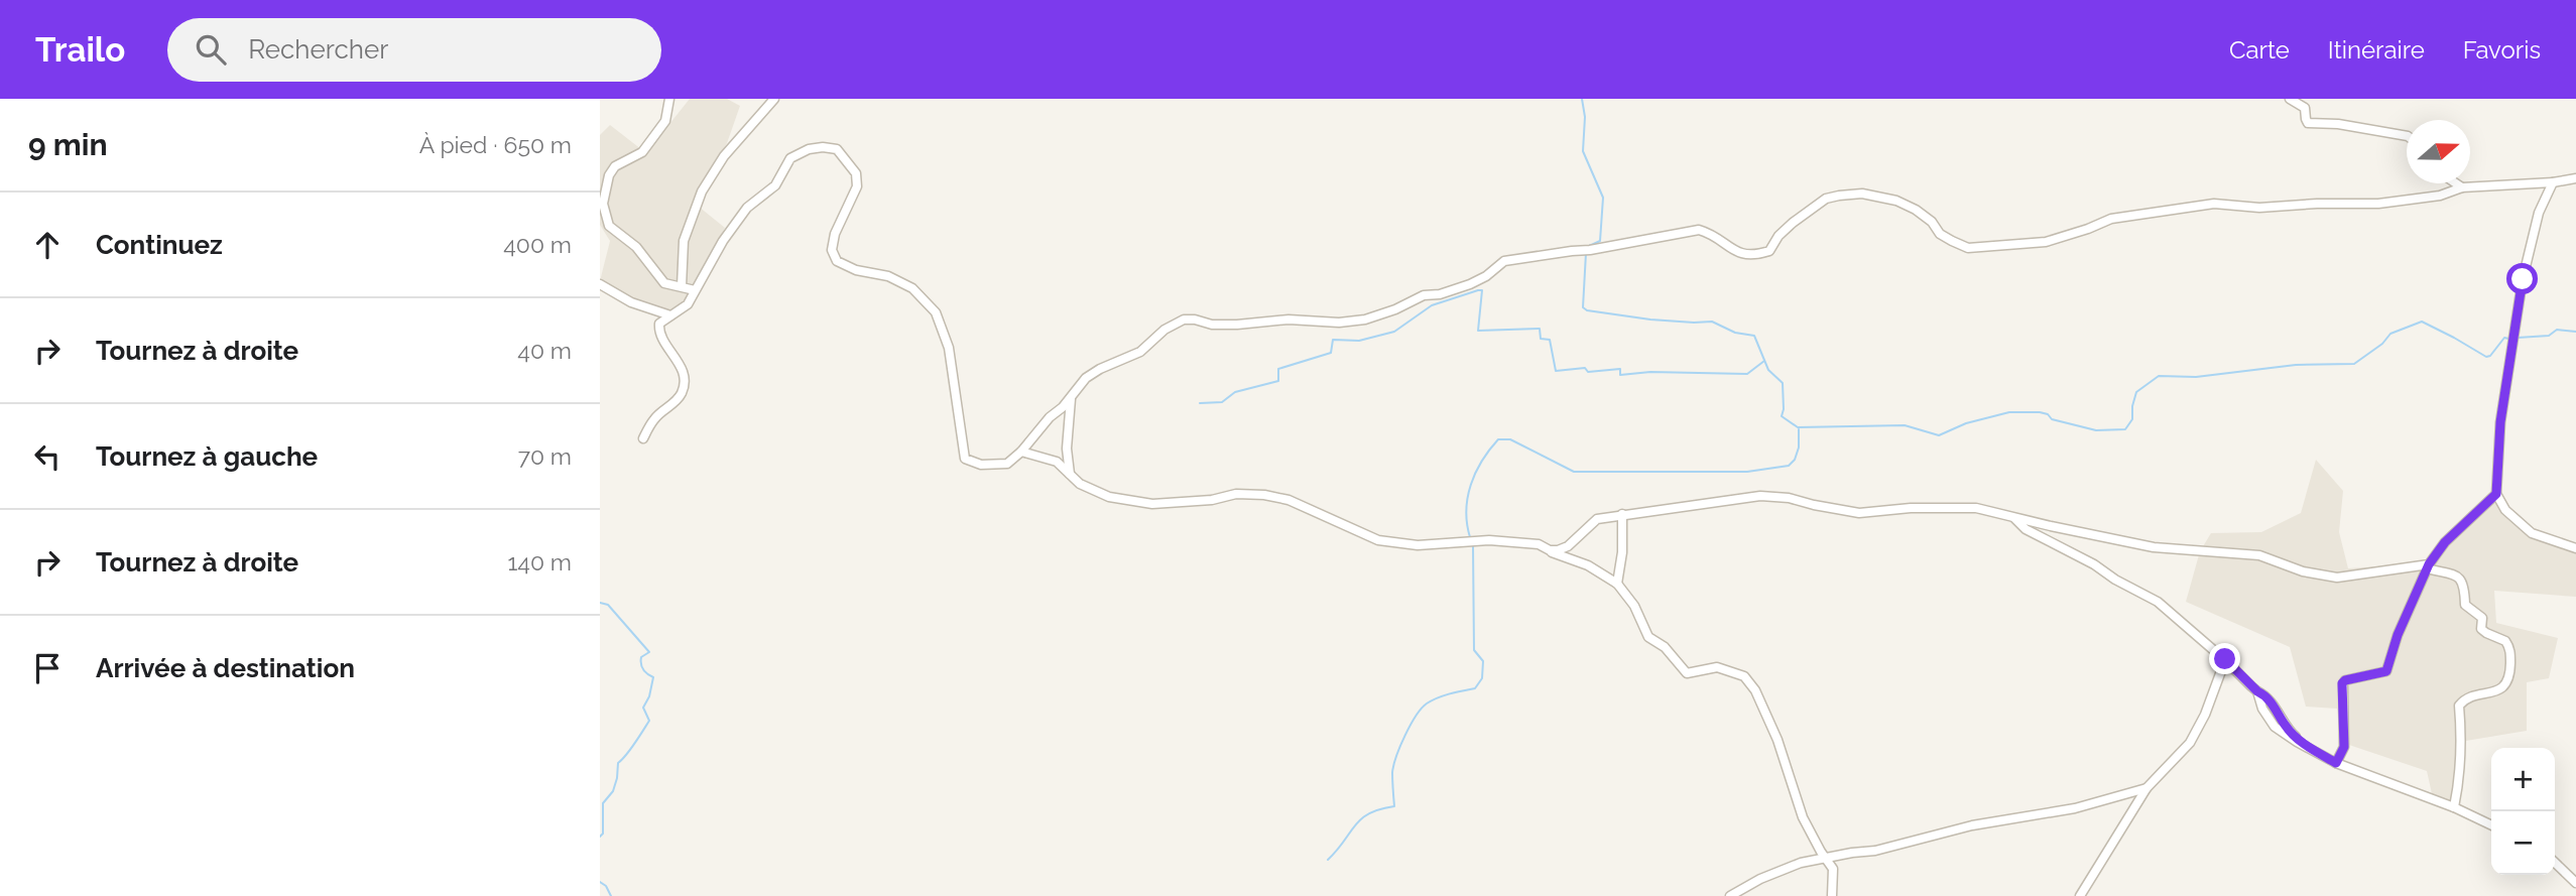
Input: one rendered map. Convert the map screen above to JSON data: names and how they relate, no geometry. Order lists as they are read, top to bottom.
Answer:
{
  "north": "right",
  "page": {
    "header": "Trailo",
    "search": "Rechercher",
    "nav": ["Carte", "Itinéraire", "Favoris"],
    "heading": ["9 min", "À pied · 650 m"],
    "list": [
      ["Continuez", "400 m"],
      ["Tournez à droite", "40 m"],
      ["Tournez à gauche", "70 m"],
      ["Tournez à droite", "140 m"],
      "Arrivée à destination"
    ],
    "map_buttons": ["+", "−"]
  }
}
